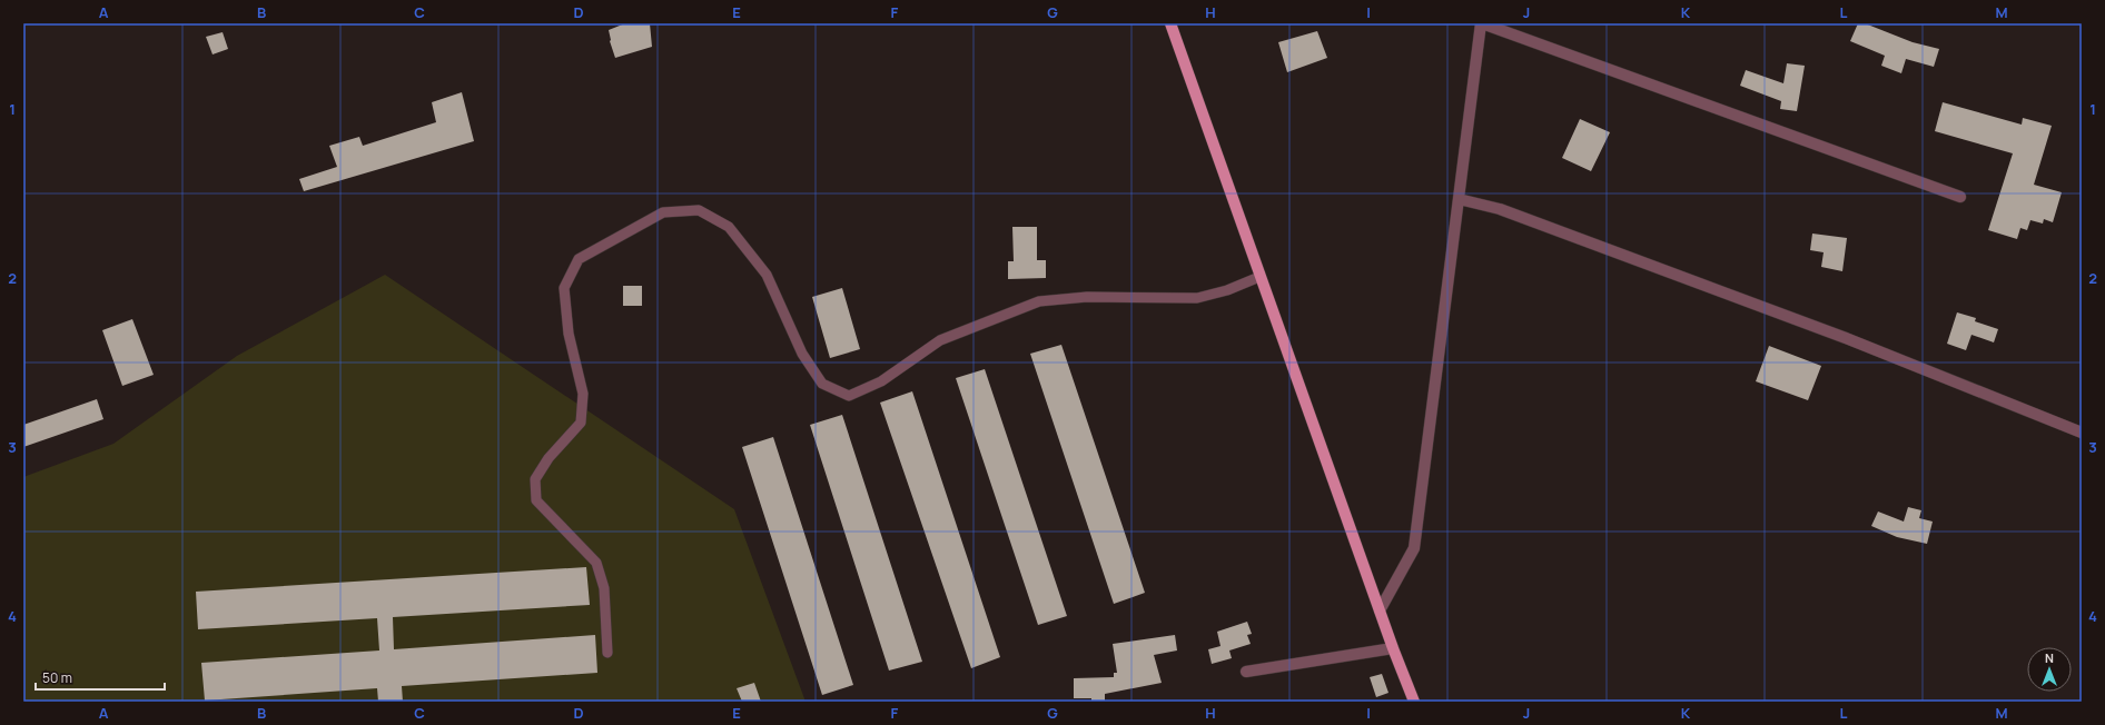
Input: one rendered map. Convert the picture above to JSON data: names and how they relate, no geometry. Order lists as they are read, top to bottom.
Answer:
{
  "scale_bar": "50 m",
  "north": "top",
  "grid": {
    "columns": [
      "A",
      "B",
      "C",
      "D",
      "E",
      "F",
      "G",
      "H",
      "I",
      "J",
      "K",
      "L",
      "M"
    ],
    "rows": [
      "1",
      "2",
      "3",
      "4"
    ]
  }
}
